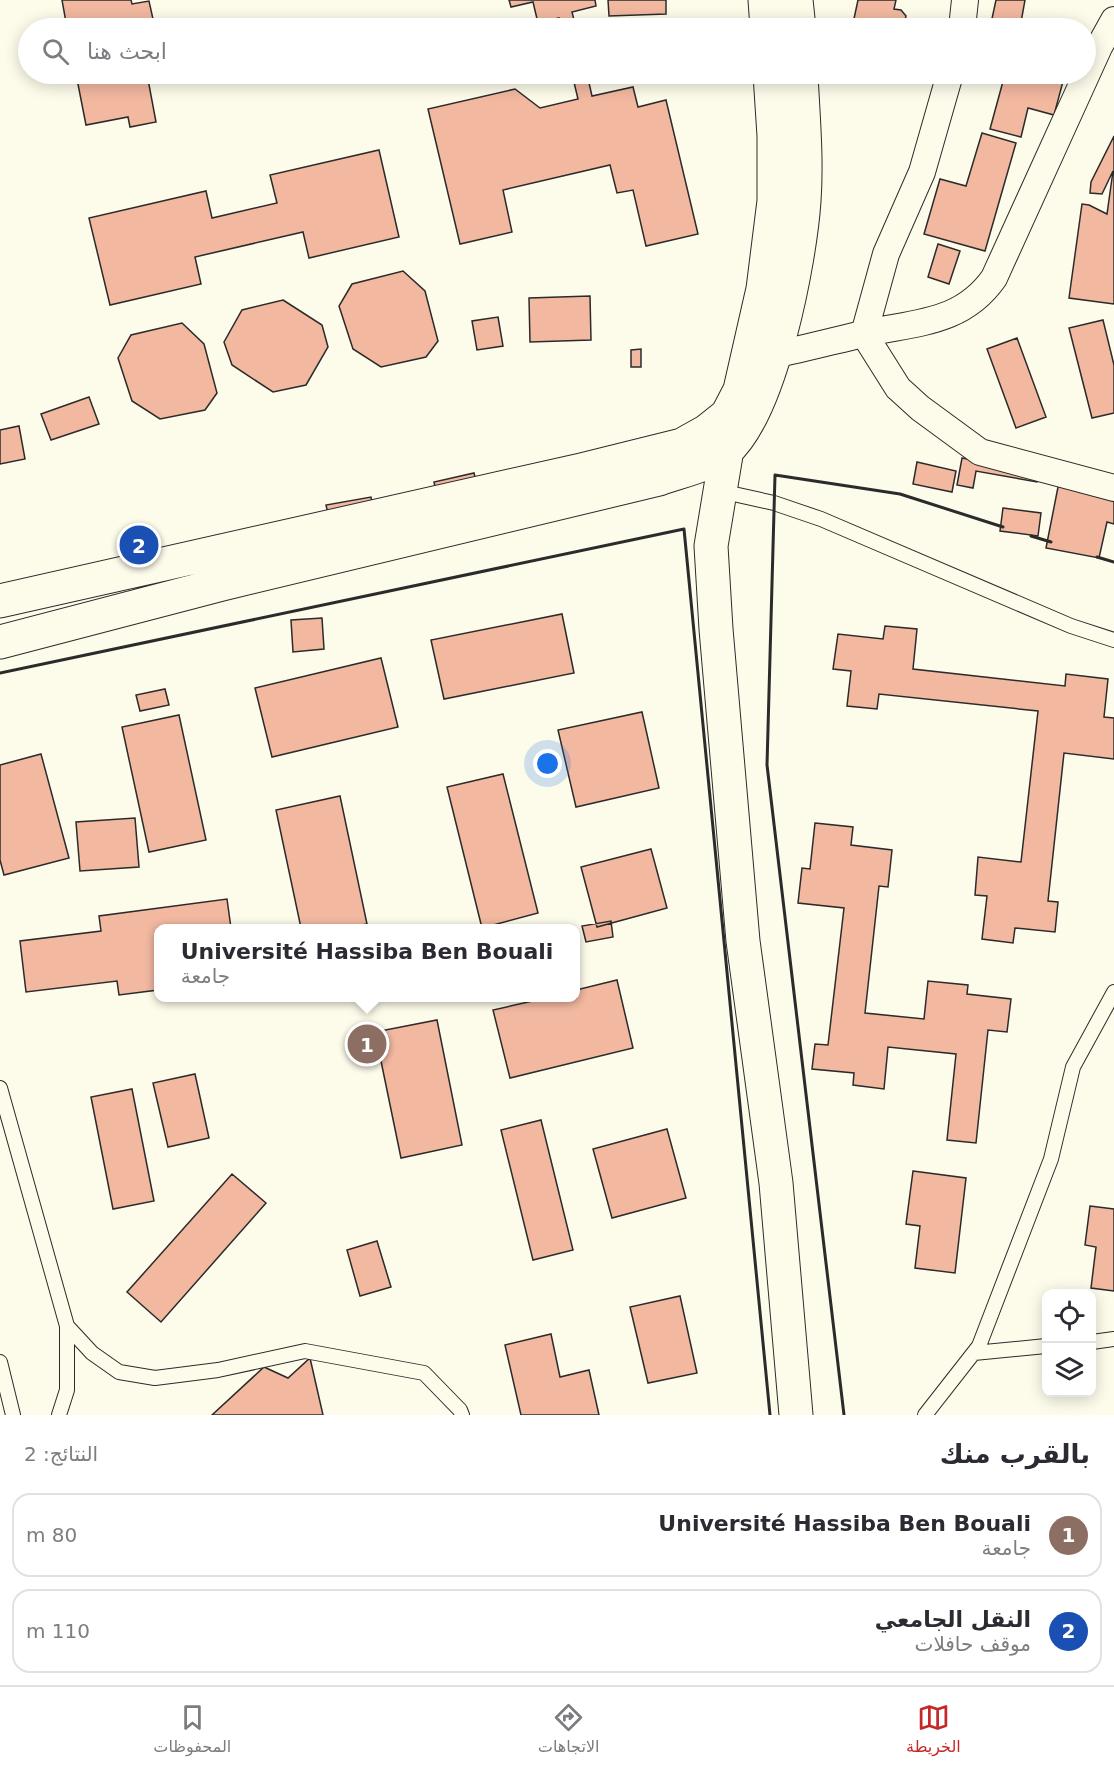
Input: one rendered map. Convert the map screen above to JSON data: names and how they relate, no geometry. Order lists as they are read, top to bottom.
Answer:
{
  "page": {
    "search": "ابحث هنا",
    "pins": ["2", "1"],
    "popup": ["Université Hassiba Ben Bouali", "جامعة"],
    "heading": ["بالقرب منك", "النتائج: 2"],
    "list": [
      {
        "mark": "1",
        "name": "Université Hassiba Ben Bouali",
        "note": "جامعة",
        "value": "80 m"
      },
      {
        "mark": "2",
        "name": "النقل الجامعي",
        "note": "موقف حافلات",
        "value": "110 m"
      }
    ],
    "nav": ["الخريطة", "الاتجاهات", "المحفوظات"]
  }
}
